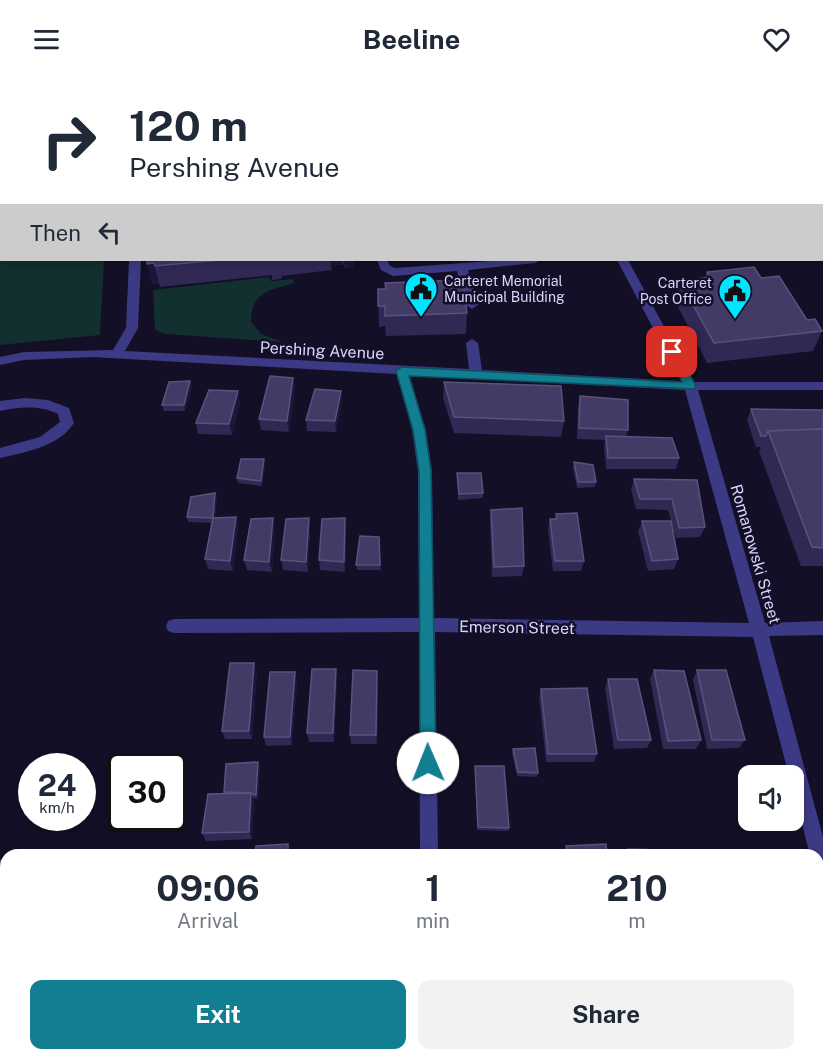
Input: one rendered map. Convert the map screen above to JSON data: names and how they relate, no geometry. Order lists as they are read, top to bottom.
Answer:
{
  "streets": {
    "street": ["Pershing Avenue", "Romanowski Street", "Emerson Street"]
  },
  "crossings": [
    ["Pershing Avenue", "Romanowski Street"],
    ["Romanowski Street", "Emerson Street"]
  ],
  "places": {
    "public building": ["Carteret Memorial Municipal Building", "Carteret Post Office"]
  },
  "page": {
    "header": "Beeline",
    "turn": ["120 m", "Pershing Avenue"],
    "then": "Then",
    "speed": "24 km/h",
    "limit": "30",
    "eta": [
      "09:06",
      "Arrival",
      "1",
      "min",
      "210",
      "m"
    ],
    "buttons": ["Exit", "Share"]
  }
}
